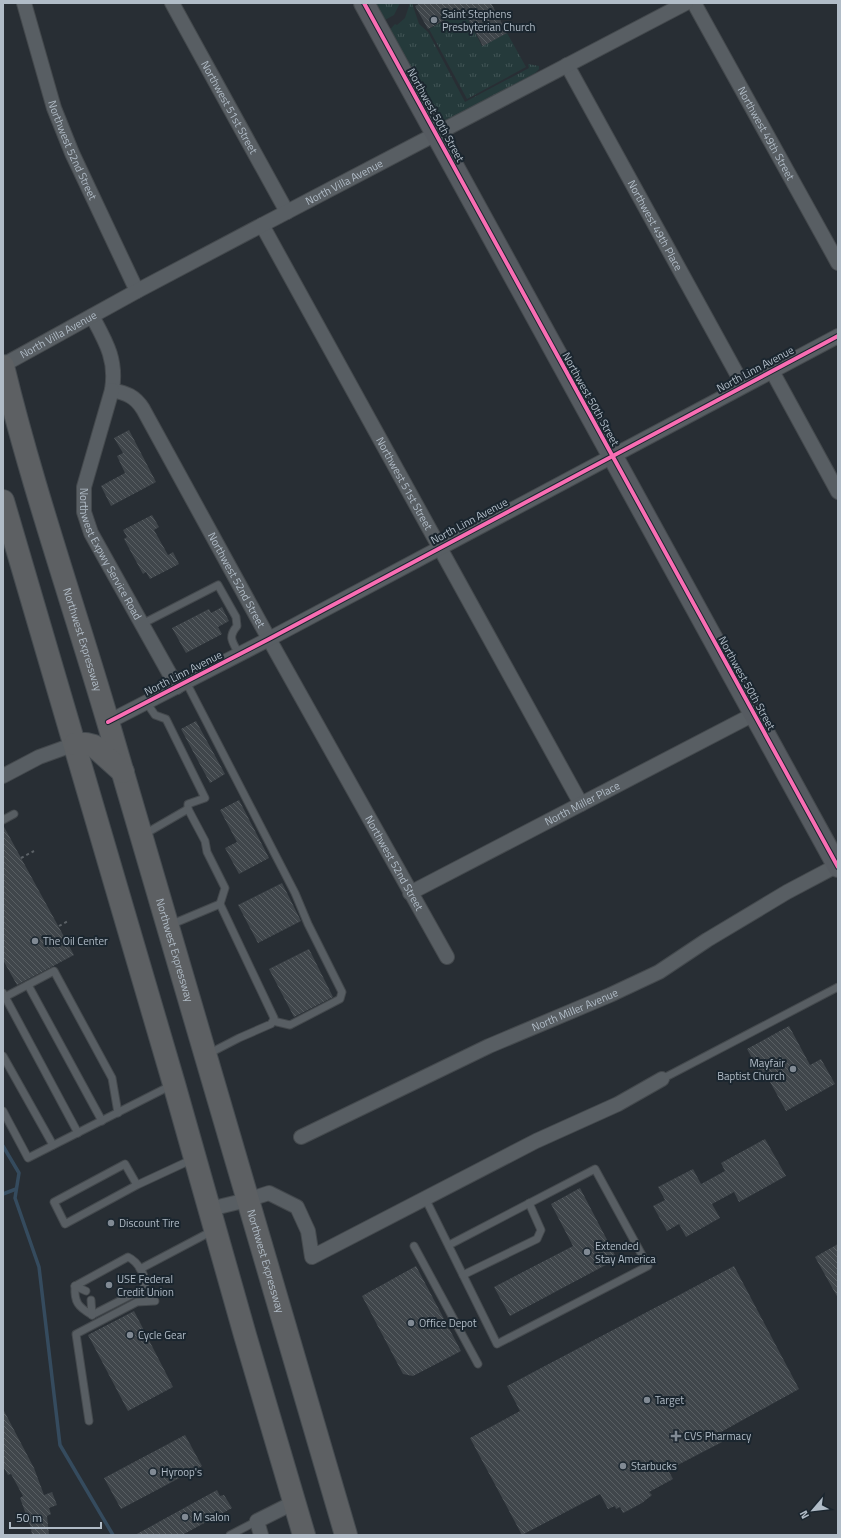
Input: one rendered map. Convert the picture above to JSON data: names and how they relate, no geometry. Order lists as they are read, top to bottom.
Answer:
{
  "streets": {
    "highway": ["Northwest Expressway"],
    "street": [
      "Northwest 51st Street",
      "Northwest 50th Street",
      "Northwest 49th Street",
      "Northwest 52nd Street",
      "North Villa Avenue",
      "Northwest 49th Place",
      "North Linn Avenue",
      "Northwest Expwy Service Road",
      "North Miller Place",
      "North Miller Avenue"
    ]
  },
  "crossings": [
    ["Northwest 51st Street", "North Villa Avenue"],
    ["Northwest 51st Street", "North Linn Avenue"],
    ["Northwest 51st Street", "North Miller Place"],
    ["Northwest 50th Street", "North Villa Avenue"],
    ["Northwest 50th Street", "North Linn Avenue"],
    ["Northwest 50th Street", "North Miller Place"],
    ["Northwest 50th Street", "North Miller Avenue"],
    ["Northwest 52nd Street", "North Villa Avenue"],
    ["Northwest 52nd Street", "North Linn Avenue"],
    ["Northwest 52nd Street", "Northwest Expwy Service Road"],
    ["Northwest 52nd Street", "North Miller Place"],
    ["North Villa Avenue", "Northwest 49th Place"],
    ["North Villa Avenue", "Northwest Expressway"],
    ["Northwest 49th Place", "North Linn Avenue"],
    ["North Linn Avenue", "Northwest Expwy Service Road"],
    ["North Linn Avenue", "Northwest Expressway"]
  ],
  "places": {
    "other": [
      "Saint Stephens Presbyterian Church",
      "The Oil Center",
      "Mayfair Baptist Church",
      "Discount Tire",
      "Extended Stay America",
      "USE Federal Credit Union",
      "Office Depot",
      "Cycle Gear",
      "Target",
      "Starbucks",
      "Hyroop's",
      "M salon"
    ],
    "health": ["CVS Pharmacy"]
  },
  "scale_bar": "50 m",
  "north": "bottom left"
}
